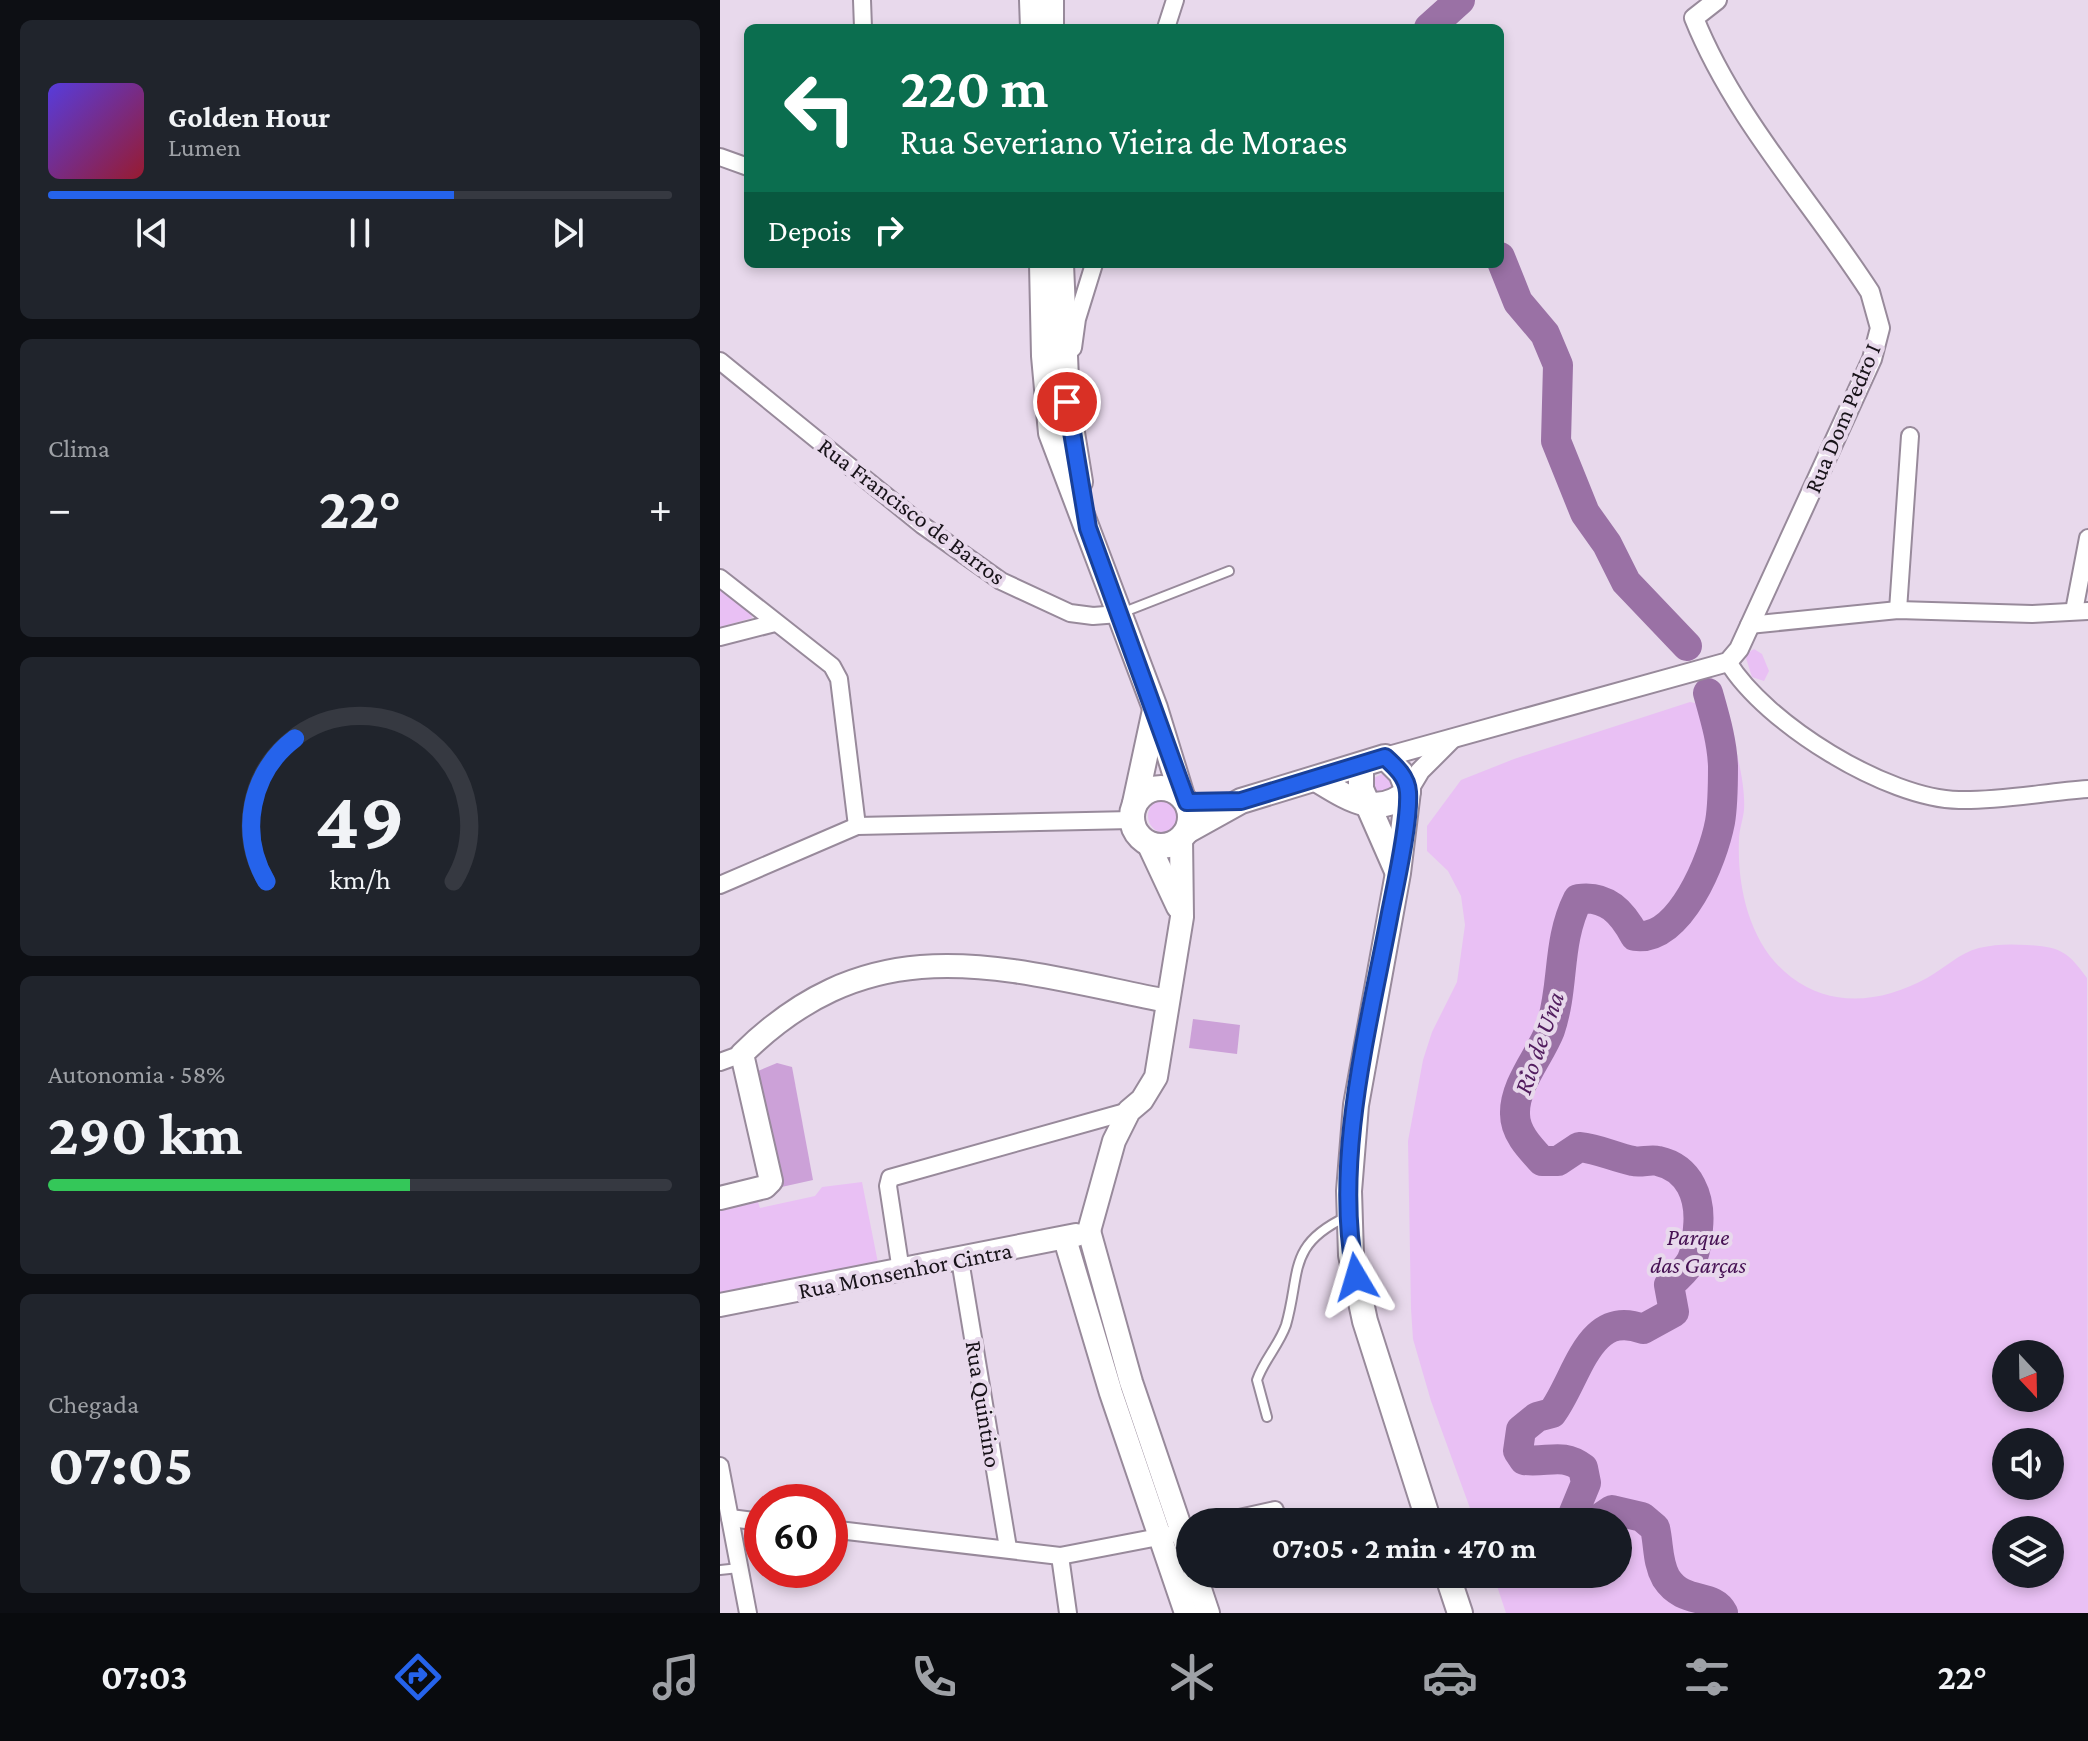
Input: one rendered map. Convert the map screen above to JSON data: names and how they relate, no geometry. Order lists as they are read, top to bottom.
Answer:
{
  "streets": {
    "main road": ["Rua Monsenhor Cintra"],
    "street": ["Rua Dom Pedro I", "Rua Francisco de Barros", "Rua Quintino"]
  },
  "crossings": [
    ["Rua Monsenhor Cintra", "Rua Quintino"]
  ],
  "water": ["Rio de Una"],
  "parks": ["Parque das Garças"],
  "north": "bottom",
  "page": {
    "turn": ["220 m", "Rua Severiano Vieira de Moraes"],
    "song": ["Golden Hour", "Lumen"],
    "then": "Depois",
    "tile": [
      "Clima",
      ["Autonomia · 58%", "290 km"],
      ["Chegada", "07:05"]
    ],
    "heat": ["−", "22°", "+"],
    "limit": "60",
    "trip": "07:05 · 2 min · 470 m",
    "tabs": ["07:03", "22°"],
    "gauge": ["49", "km/h"]
  }
}
